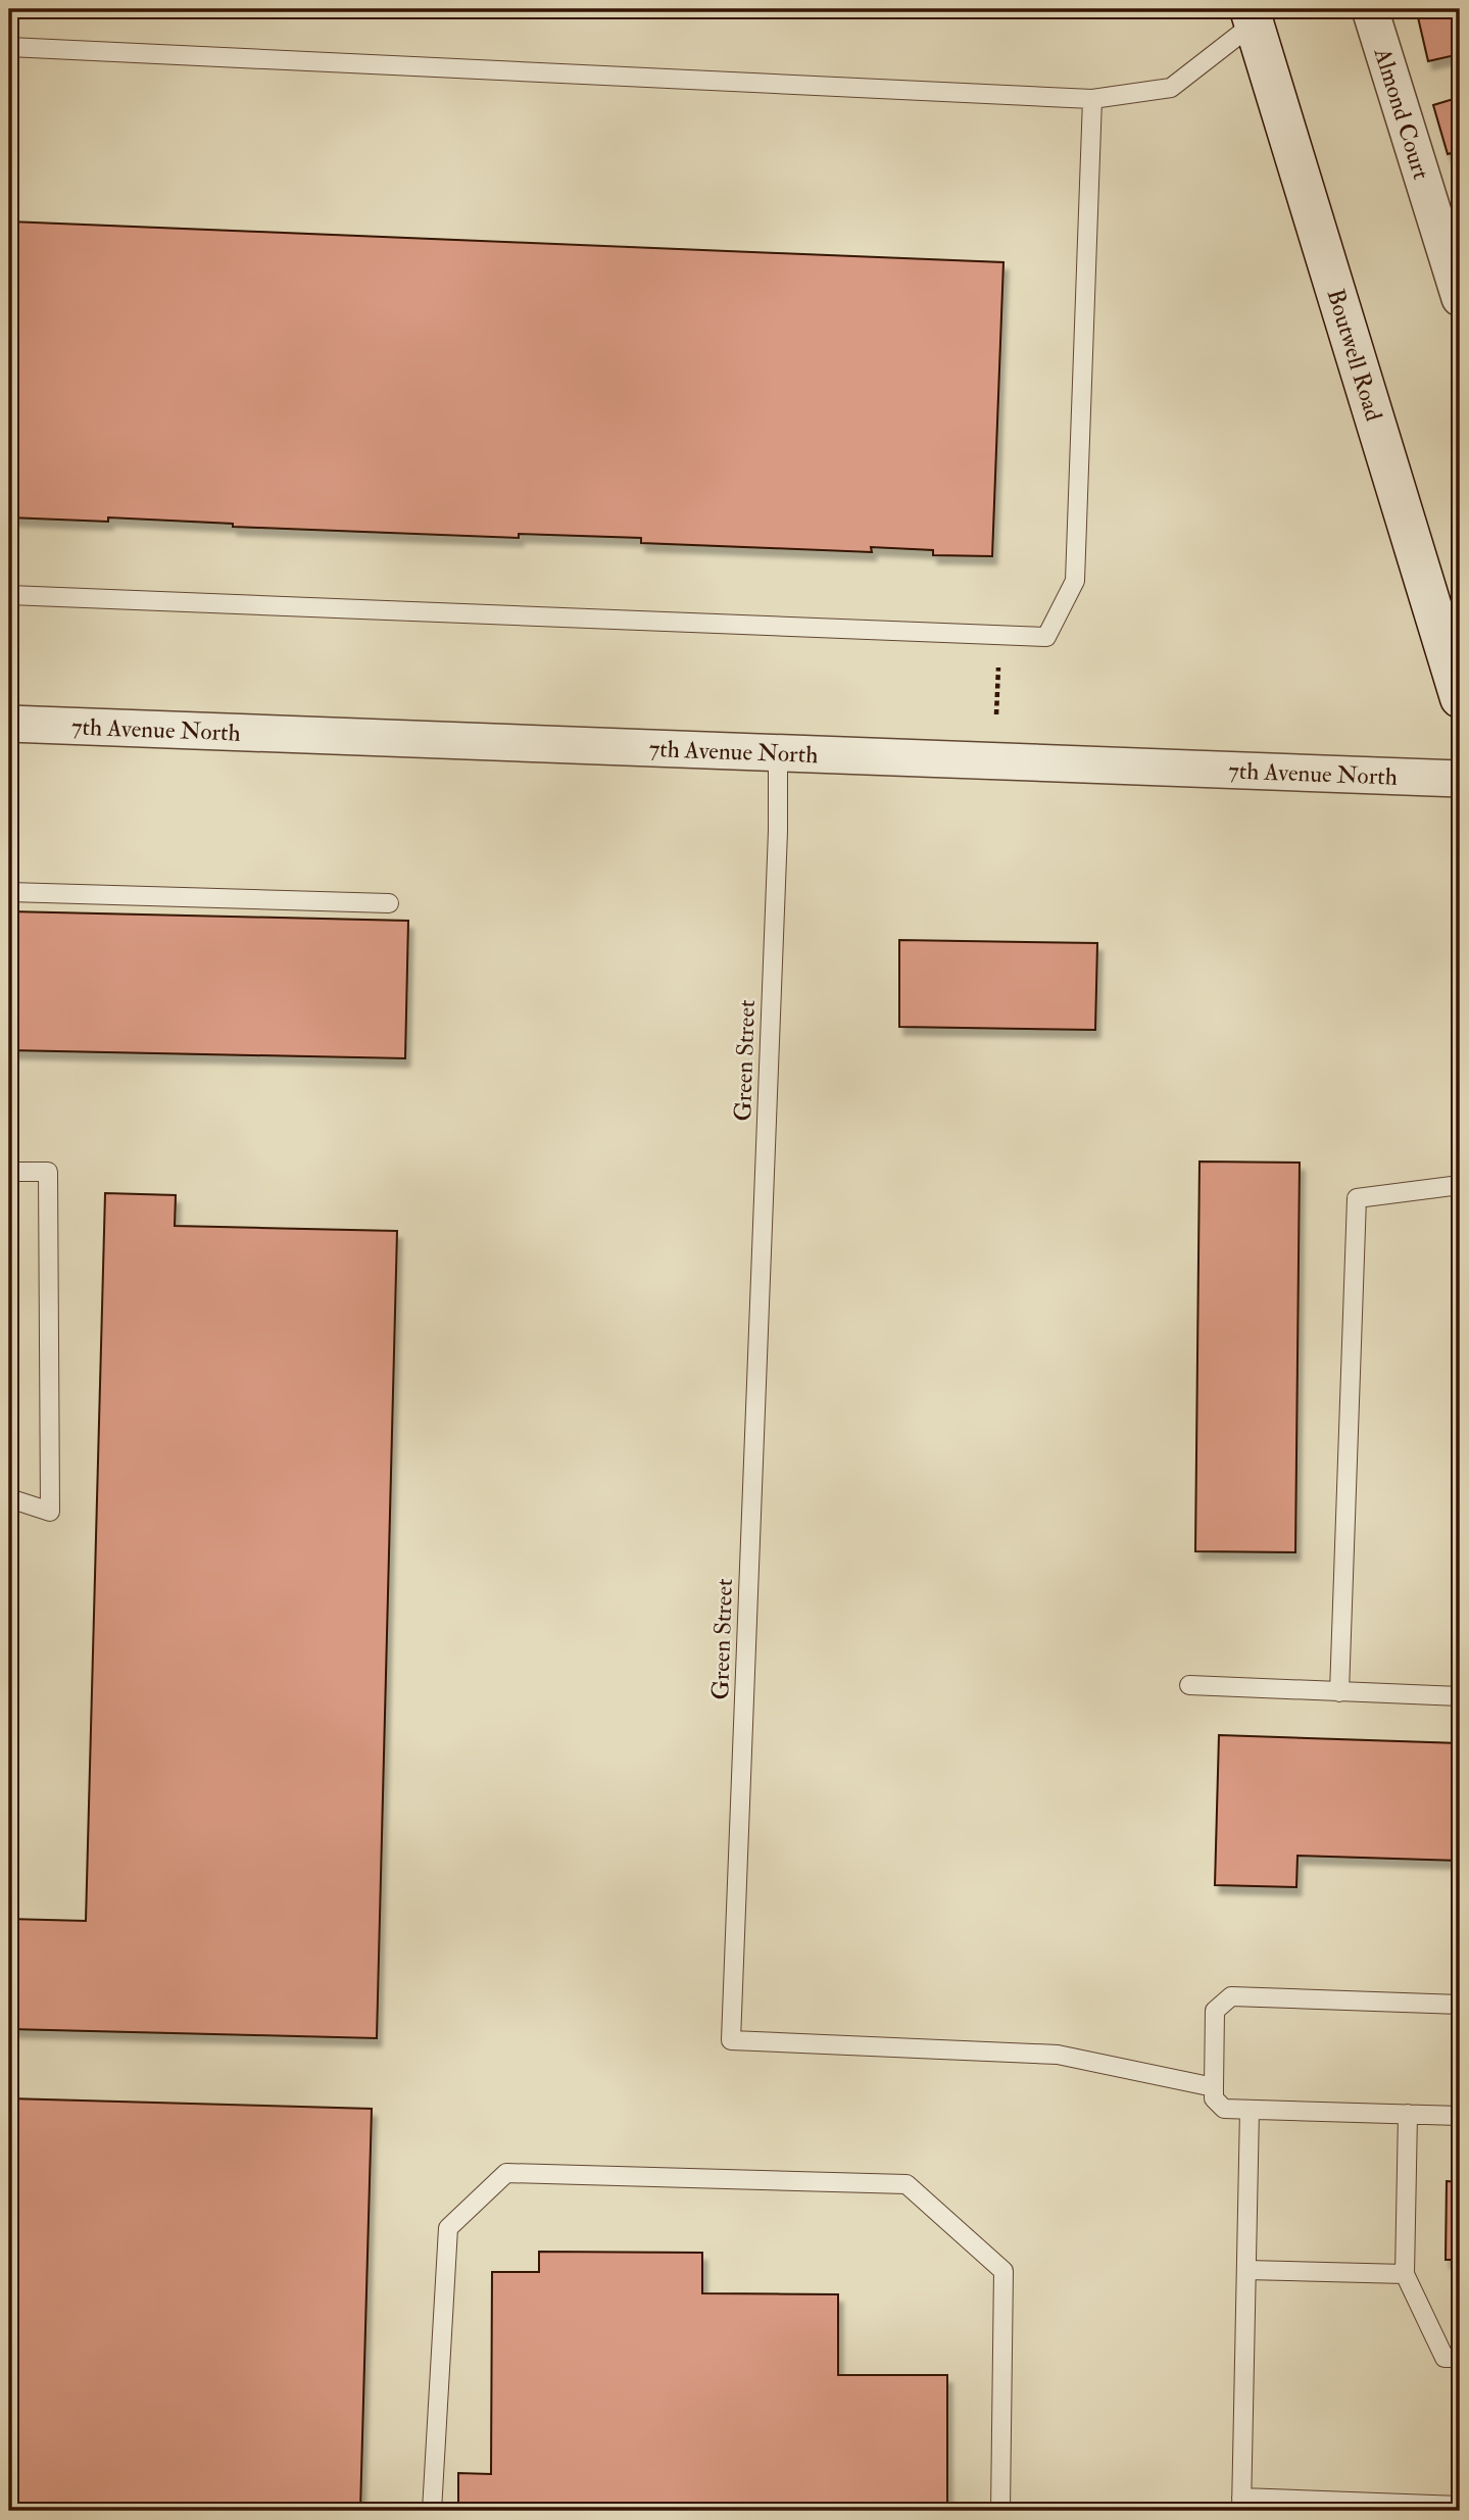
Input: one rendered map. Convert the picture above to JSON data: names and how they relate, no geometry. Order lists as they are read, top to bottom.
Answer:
{
  "streets": {
    "street": ["Almond Court", "Boutwell Road", "7th Avenue North"],
    "lane": ["Green Street"]
  },
  "crossings": [
    ["7th Avenue North", "Green Street"]
  ]
}
